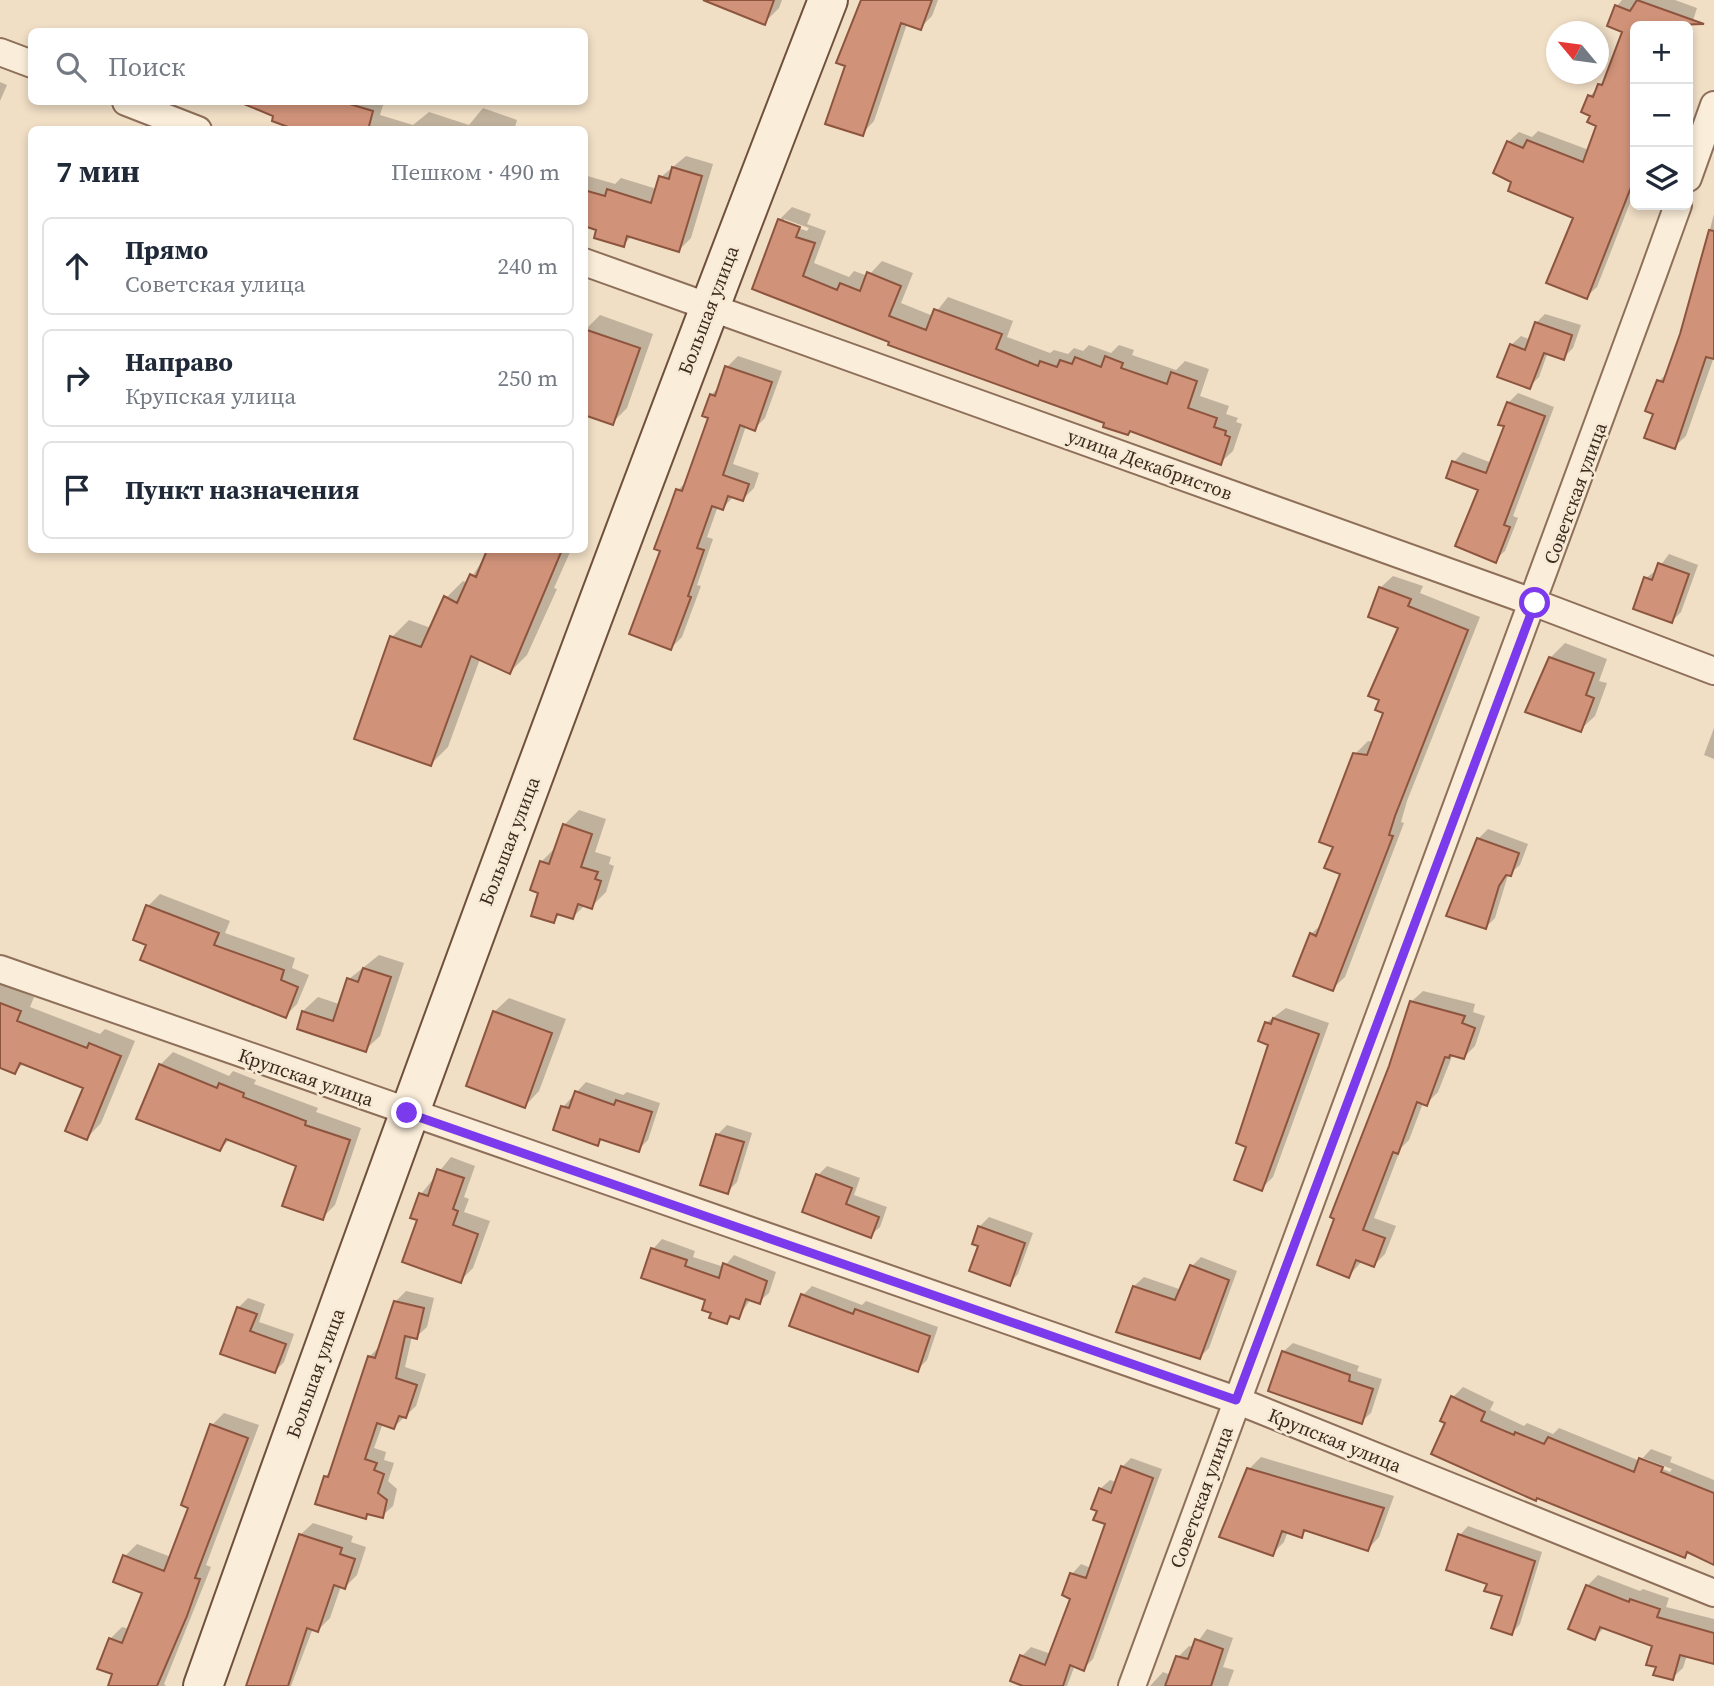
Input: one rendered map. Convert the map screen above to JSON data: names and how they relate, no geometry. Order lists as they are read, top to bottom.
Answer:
{
  "streets": {
    "street": [
      "Большая улица",
      "улица Декабристов",
      "Советская улица",
      "Крупская улица"
    ]
  },
  "crossings": [
    ["Большая улица", "улица Декабристов"],
    ["Большая улица", "Крупская улица"],
    ["улица Декабристов", "Советская улица"],
    ["Советская улица", "Крупская улица"]
  ],
  "north": "top left",
  "page": {
    "map_buttons": ["+", "−"],
    "search": "Поиск",
    "heading": ["7 мин", "Пешком · 490 m"],
    "list": [
      ["Прямо", "Советская улица", "240 m"],
      ["Направо", "Крупская улица", "250 m"],
      "Пункт назначения"
    ]
  }
}
